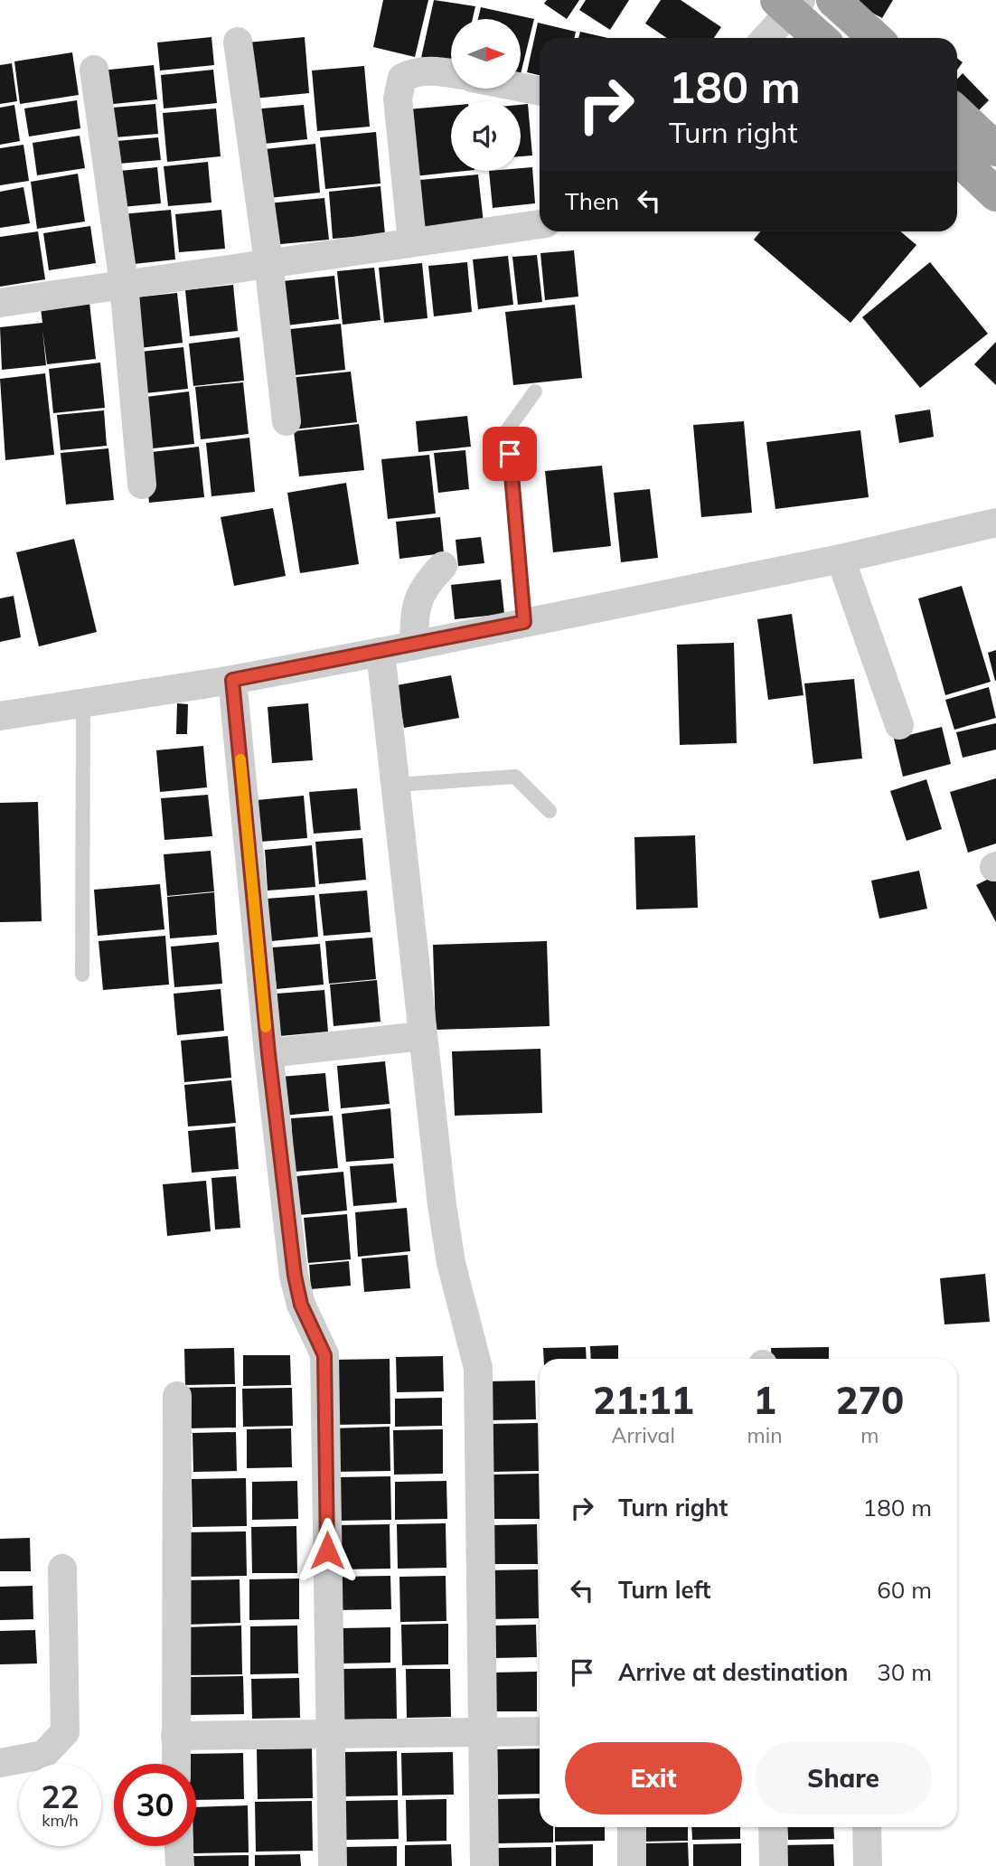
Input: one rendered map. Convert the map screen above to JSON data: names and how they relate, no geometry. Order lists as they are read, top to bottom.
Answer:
{
  "north": "right",
  "page": {
    "turn": ["180 m", "Turn right"],
    "then": "Then",
    "eta": [
      "21:11",
      "Arrival",
      "1",
      "min",
      "270",
      "m"
    ],
    "list": [
      {
        "name": "Turn right",
        "value": "180 m"
      },
      {
        "name": "Turn left",
        "value": "60 m"
      },
      {
        "name": "Arrive at destination",
        "value": "30 m"
      }
    ],
    "buttons": ["Exit", "Share"],
    "speed": "22 km/h",
    "limit": "30"
  }
}
